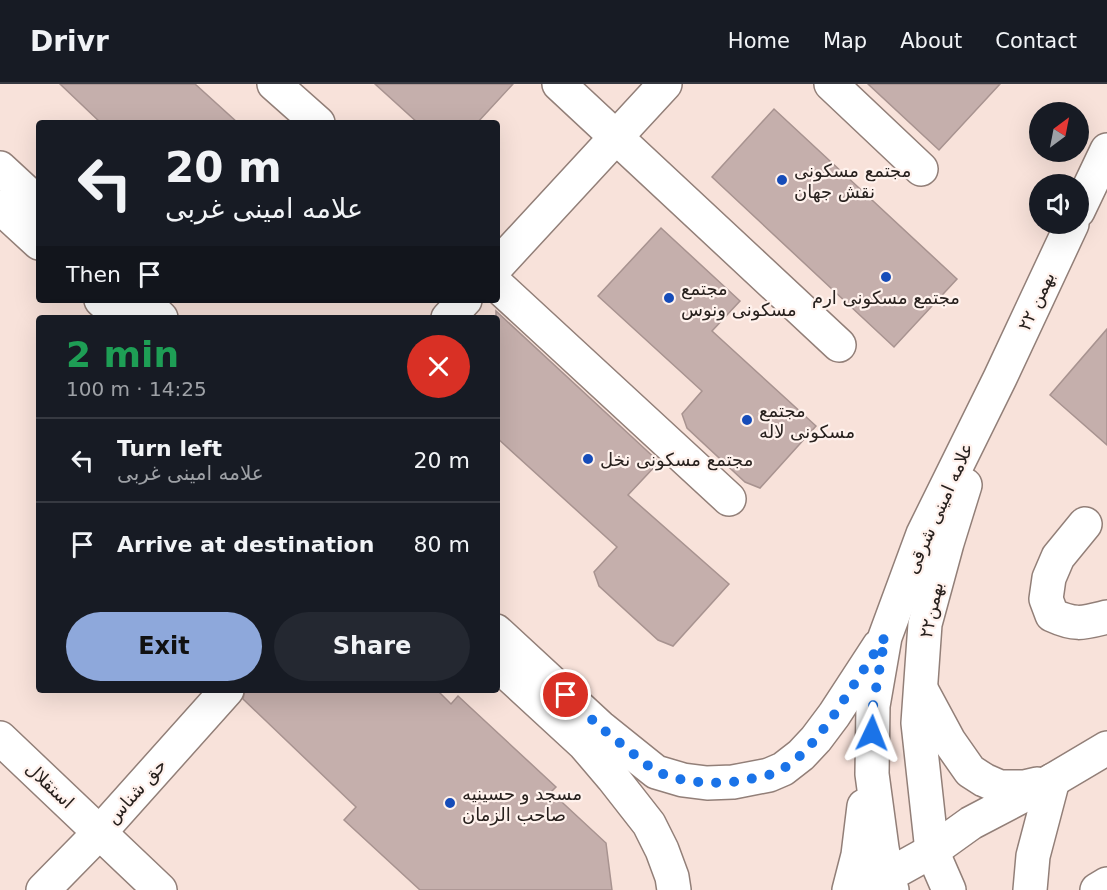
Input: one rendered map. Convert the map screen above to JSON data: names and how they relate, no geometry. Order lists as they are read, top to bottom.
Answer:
{
  "streets": {
    "main road": [
      "۲۲ بهمن",
      "علامه امینی شرقی",
      "۲۲بهمن",
      "استقلال",
      "حق شناس"
    ]
  },
  "crossings": [
    ["۲۲ بهمن", "علامه امینی شرقی"],
    ["۲۲ بهمن", "۲۲بهمن"],
    ["علامه امینی شرقی", "۲۲بهمن"],
    ["استقلال", "حق شناس"]
  ],
  "places": [
    "مجتمع مسکونی نقش جهان",
    "مجتمع مسکونی ارم",
    "مجتمع مسکونی ونوس",
    "مجتمع مسکونی لاله",
    "مجتمع مسکونی نخل",
    "مسجد و حسینیه صاحب الزمان"
  ],
  "north": "top right",
  "page": {
    "header": "Drivr",
    "nav": [
      "Home",
      "Map",
      "About",
      "Contact"
    ],
    "turn": ["20 m", "علامه امینی غربی"],
    "then": "Then",
    "heading": ["2 min", "100 m · 14:25"],
    "list": [
      {
        "name": "Turn left",
        "note": "علامه امینی غربی",
        "value": "20 m"
      },
      {
        "name": "Arrive at destination",
        "value": "80 m"
      }
    ],
    "buttons": ["Exit", "Share"]
  }
}
